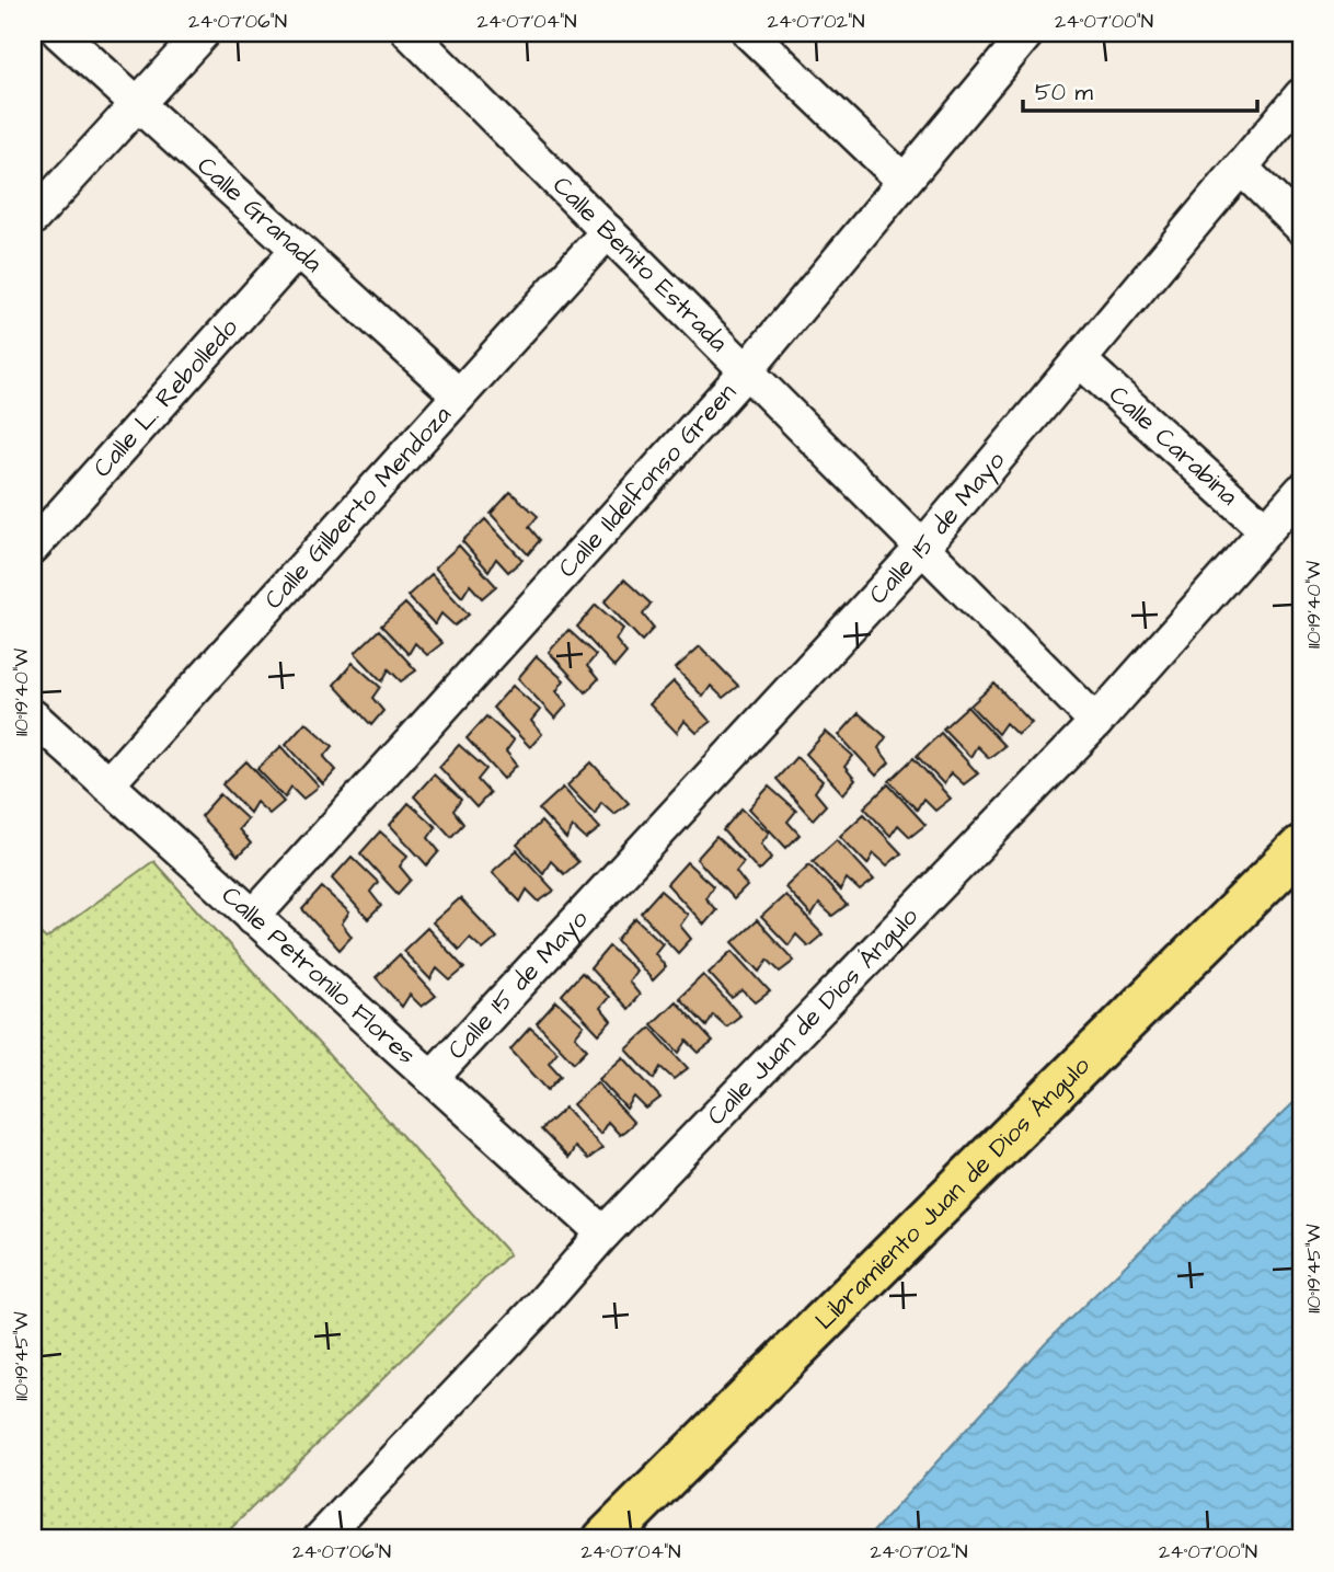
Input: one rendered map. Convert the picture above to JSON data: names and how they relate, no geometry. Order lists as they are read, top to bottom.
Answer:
{
  "streets": {
    "highway": ["Libramiento Juan de Dios Ángulo"],
    "street": [
      "Calle Granada",
      "Calle Benito Estrada",
      "Calle L. Rebolledo",
      "Calle Carabina",
      "Calle Ildelfonso Green",
      "Calle Gilberto Mendoza",
      "Calle 15 de Mayo",
      "Calle Petronilo Flores",
      "Calle Juan de Dios Ángulo"
    ]
  },
  "crossings": [
    ["Calle Granada", "Calle L. Rebolledo"],
    ["Calle Granada", "Calle Gilberto Mendoza"],
    ["Calle Benito Estrada", "Calle Ildelfonso Green"],
    ["Calle Benito Estrada", "Calle Gilberto Mendoza"],
    ["Calle Benito Estrada", "Calle 15 de Mayo"],
    ["Calle Benito Estrada", "Calle Juan de Dios Ángulo"],
    ["Calle Carabina", "Calle 15 de Mayo"],
    ["Calle Carabina", "Calle Juan de Dios Ángulo"],
    ["Calle Ildelfonso Green", "Calle Petronilo Flores"],
    ["Calle Gilberto Mendoza", "Calle Petronilo Flores"],
    ["Calle 15 de Mayo", "Calle Petronilo Flores"],
    ["Calle Petronilo Flores", "Calle Juan de Dios Ángulo"]
  ],
  "scale_bar": "50 m",
  "coordinates": [
    "24°07'06\"N",
    "24°07'04\"N",
    "24°07'02\"N",
    "24°07'00\"N",
    "110°19'40\"W",
    "110°19'45\"W"
  ]
}
